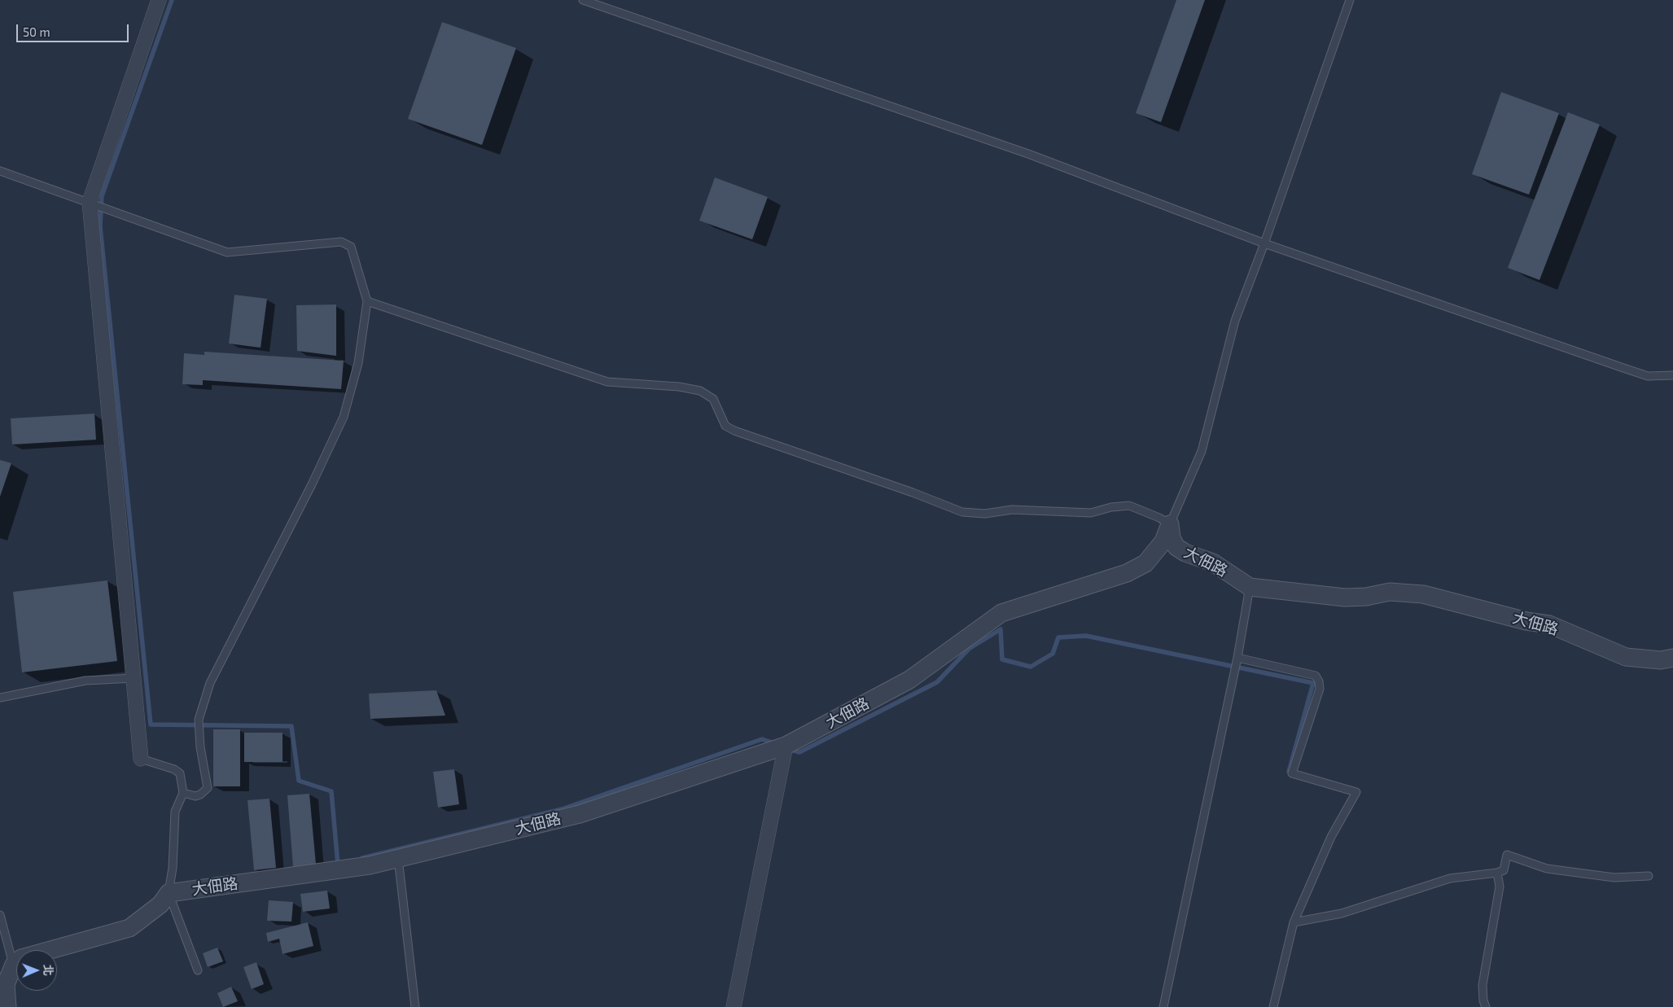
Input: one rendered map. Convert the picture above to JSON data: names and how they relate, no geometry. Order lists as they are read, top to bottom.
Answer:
{
  "streets": {
    "street": ["大佃路"]
  },
  "scale_bar": "50 m",
  "north": "right"
}
